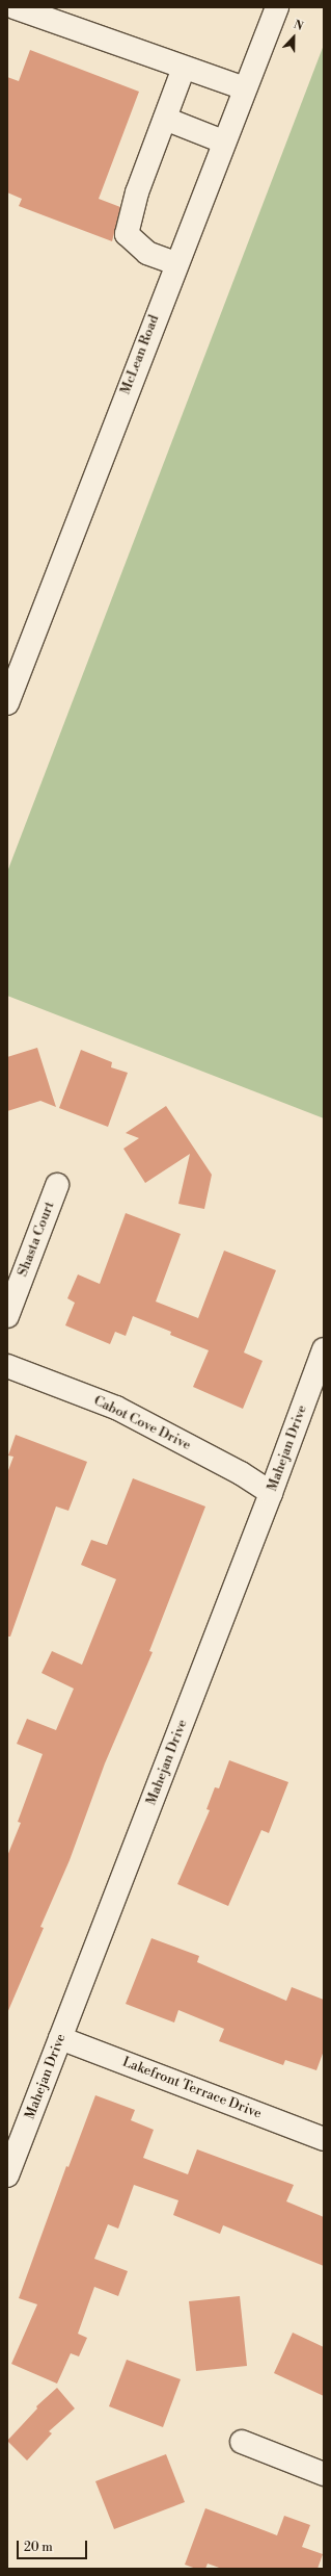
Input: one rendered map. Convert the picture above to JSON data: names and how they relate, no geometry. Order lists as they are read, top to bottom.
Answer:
{
  "streets": {
    "street": [
      "McLean Road",
      "Shasta Court",
      "Cabot Cove Drive",
      "Mahejan Drive",
      "Lakefront Terrace Drive"
    ]
  },
  "crossings": [
    ["Cabot Cove Drive", "Mahejan Drive"],
    ["Mahejan Drive", "Lakefront Terrace Drive"]
  ],
  "scale_bar": "20 m",
  "north": "top"
}
